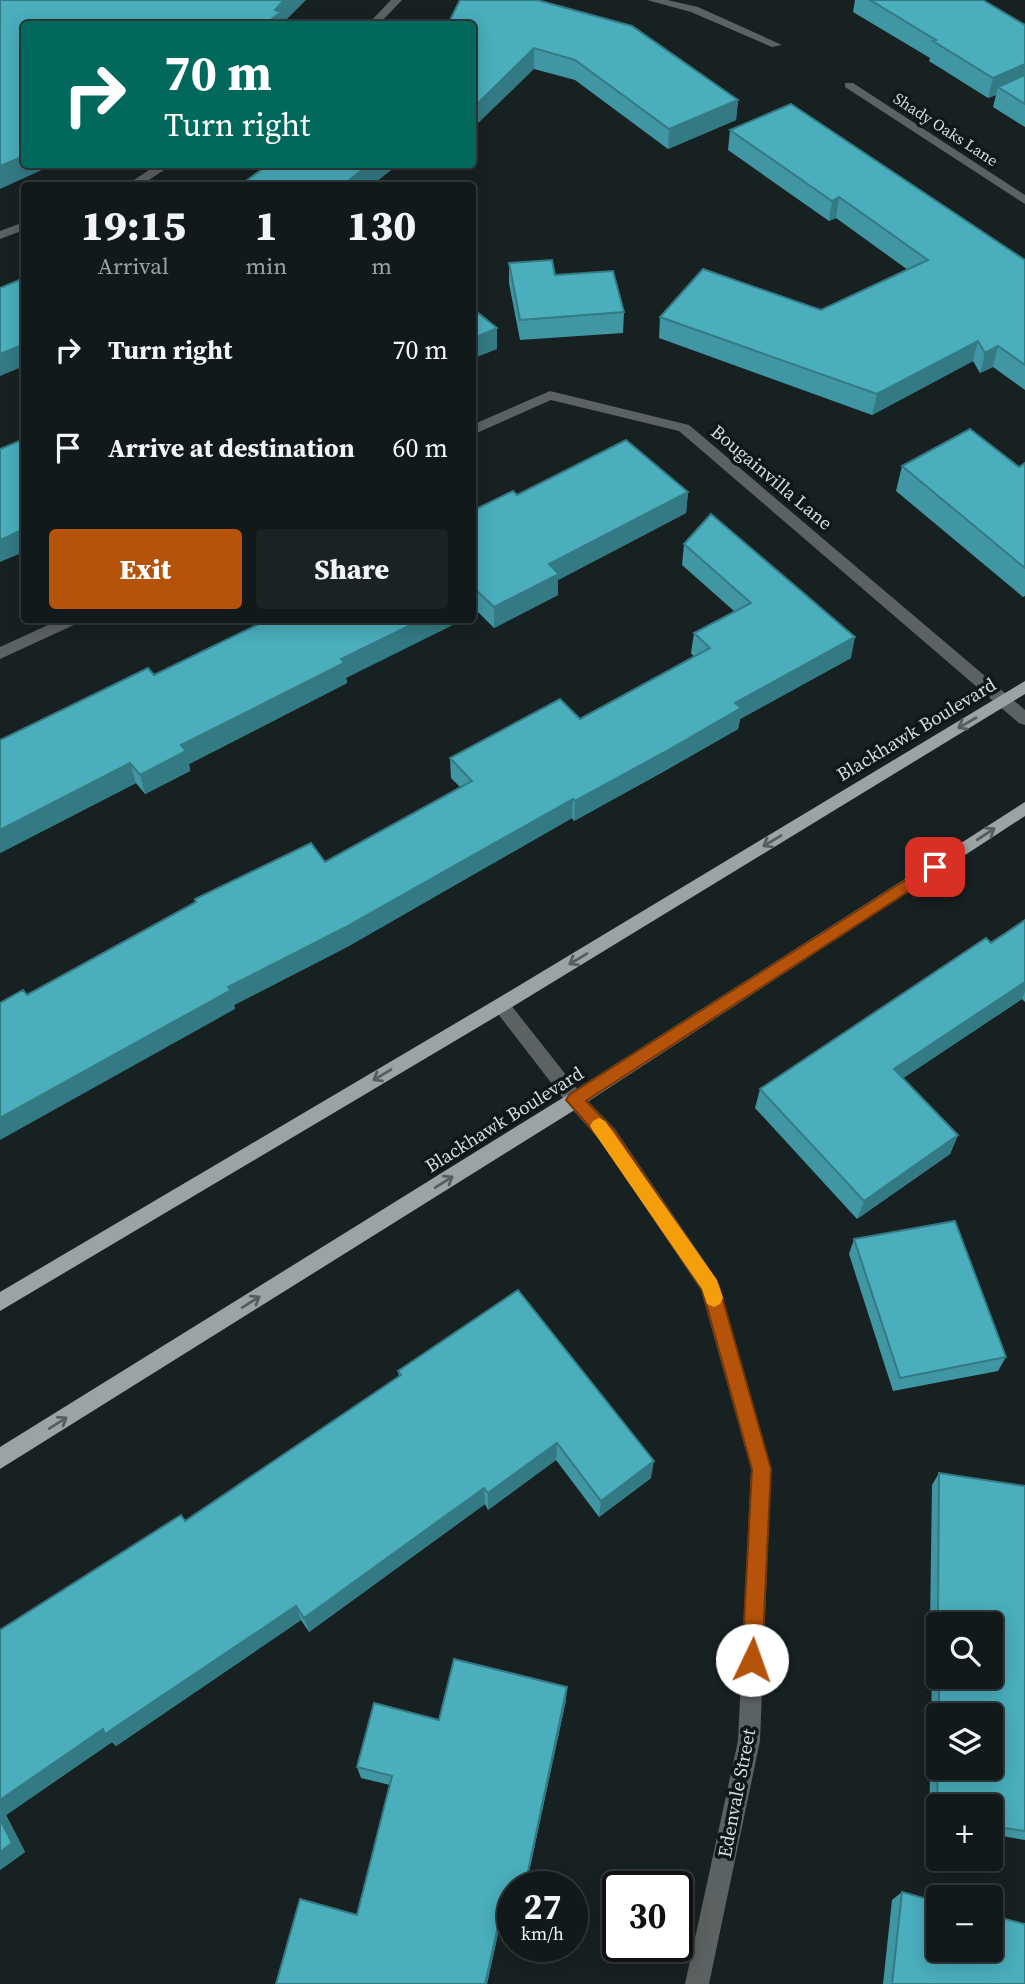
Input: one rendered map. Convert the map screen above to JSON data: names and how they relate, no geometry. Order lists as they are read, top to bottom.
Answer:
{
  "streets": {
    "main road": ["Blackhawk Boulevard"],
    "street": ["Shady Oaks Lane", "Bougainvilla Lane", "Edenvale Street"]
  },
  "crossings": [
    ["Bougainvilla Lane", "Blackhawk Boulevard"],
    ["Blackhawk Boulevard", "Edenvale Street"]
  ],
  "page": {
    "turn": ["70 m", "Turn right"],
    "eta": [
      "19:15",
      "Arrival",
      "1",
      "min",
      "130",
      "m"
    ],
    "list": [
      {
        "name": "Turn right",
        "value": "70 m"
      },
      {
        "name": "Arrive at destination",
        "value": "60 m"
      }
    ],
    "buttons": ["Exit", "Share"],
    "map_buttons": ["+", "−"],
    "speed": "27 km/h",
    "limit": "30"
  }
}
